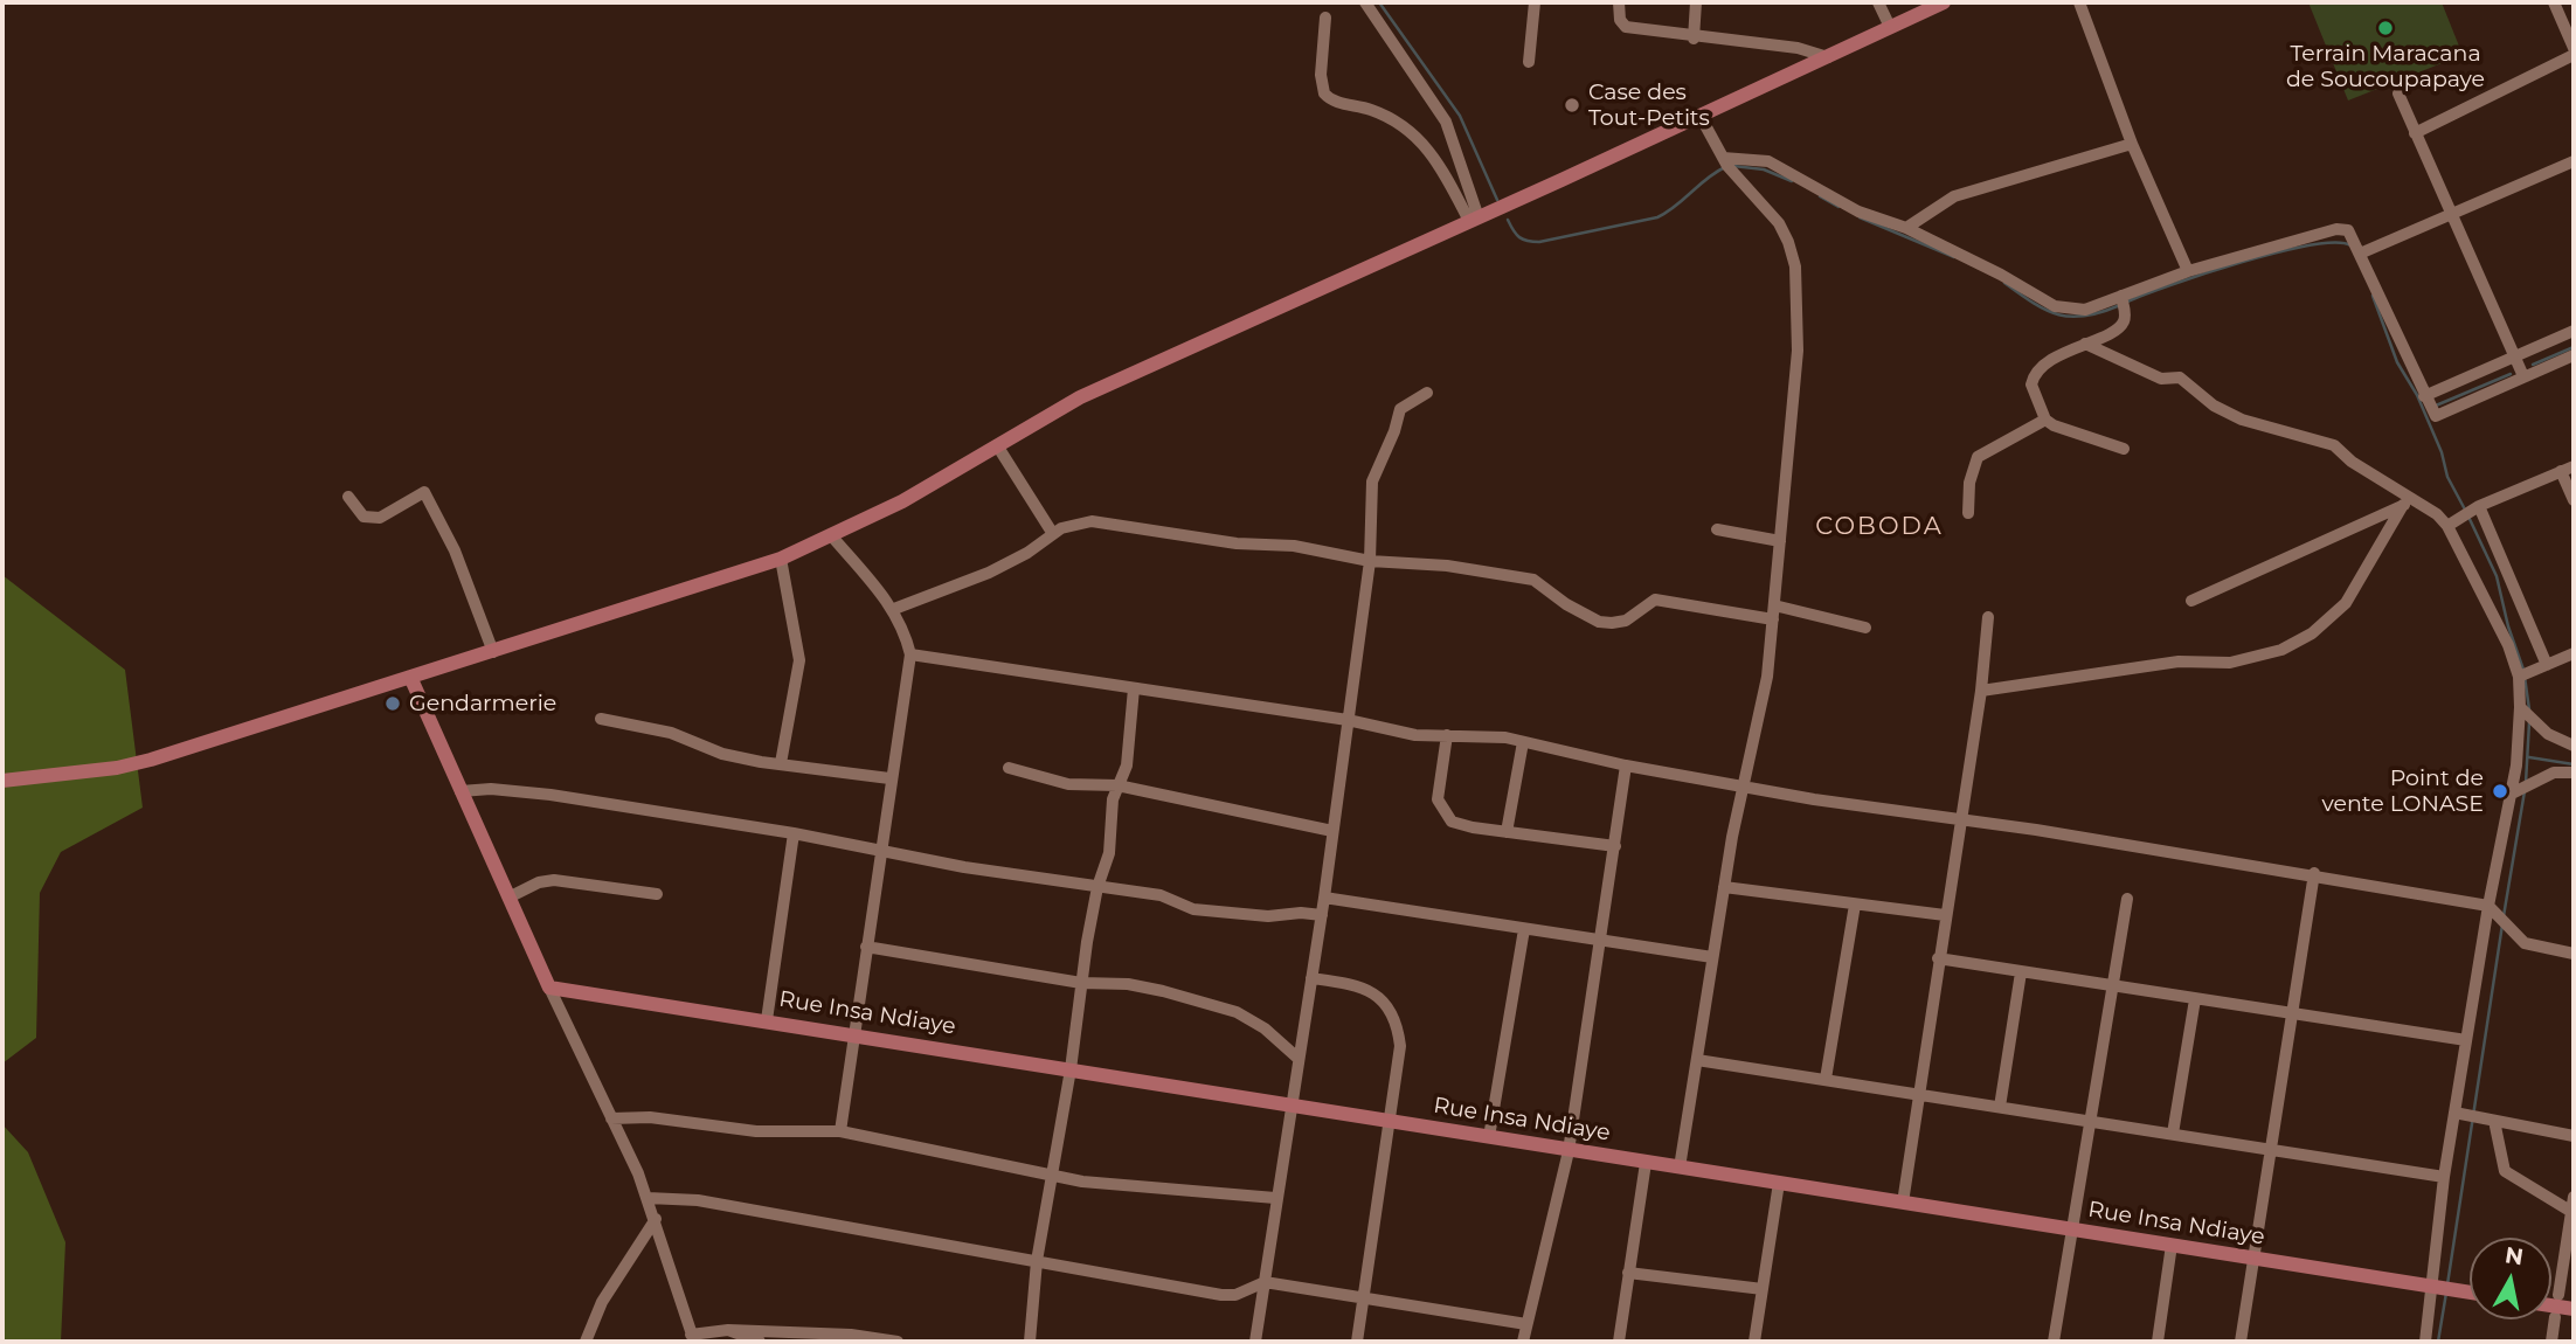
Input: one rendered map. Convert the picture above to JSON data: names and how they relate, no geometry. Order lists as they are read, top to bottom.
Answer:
{
  "streets": {
    "main road": ["Rue Insa Ndiaye"]
  },
  "districts": ["COBODA"],
  "places": [
    "Terrain Maracana de Soucoupapaye",
    "Case des Tout-Petits",
    "Gendarmerie",
    "Point de vente LONASE"
  ],
  "north": "top"
}
